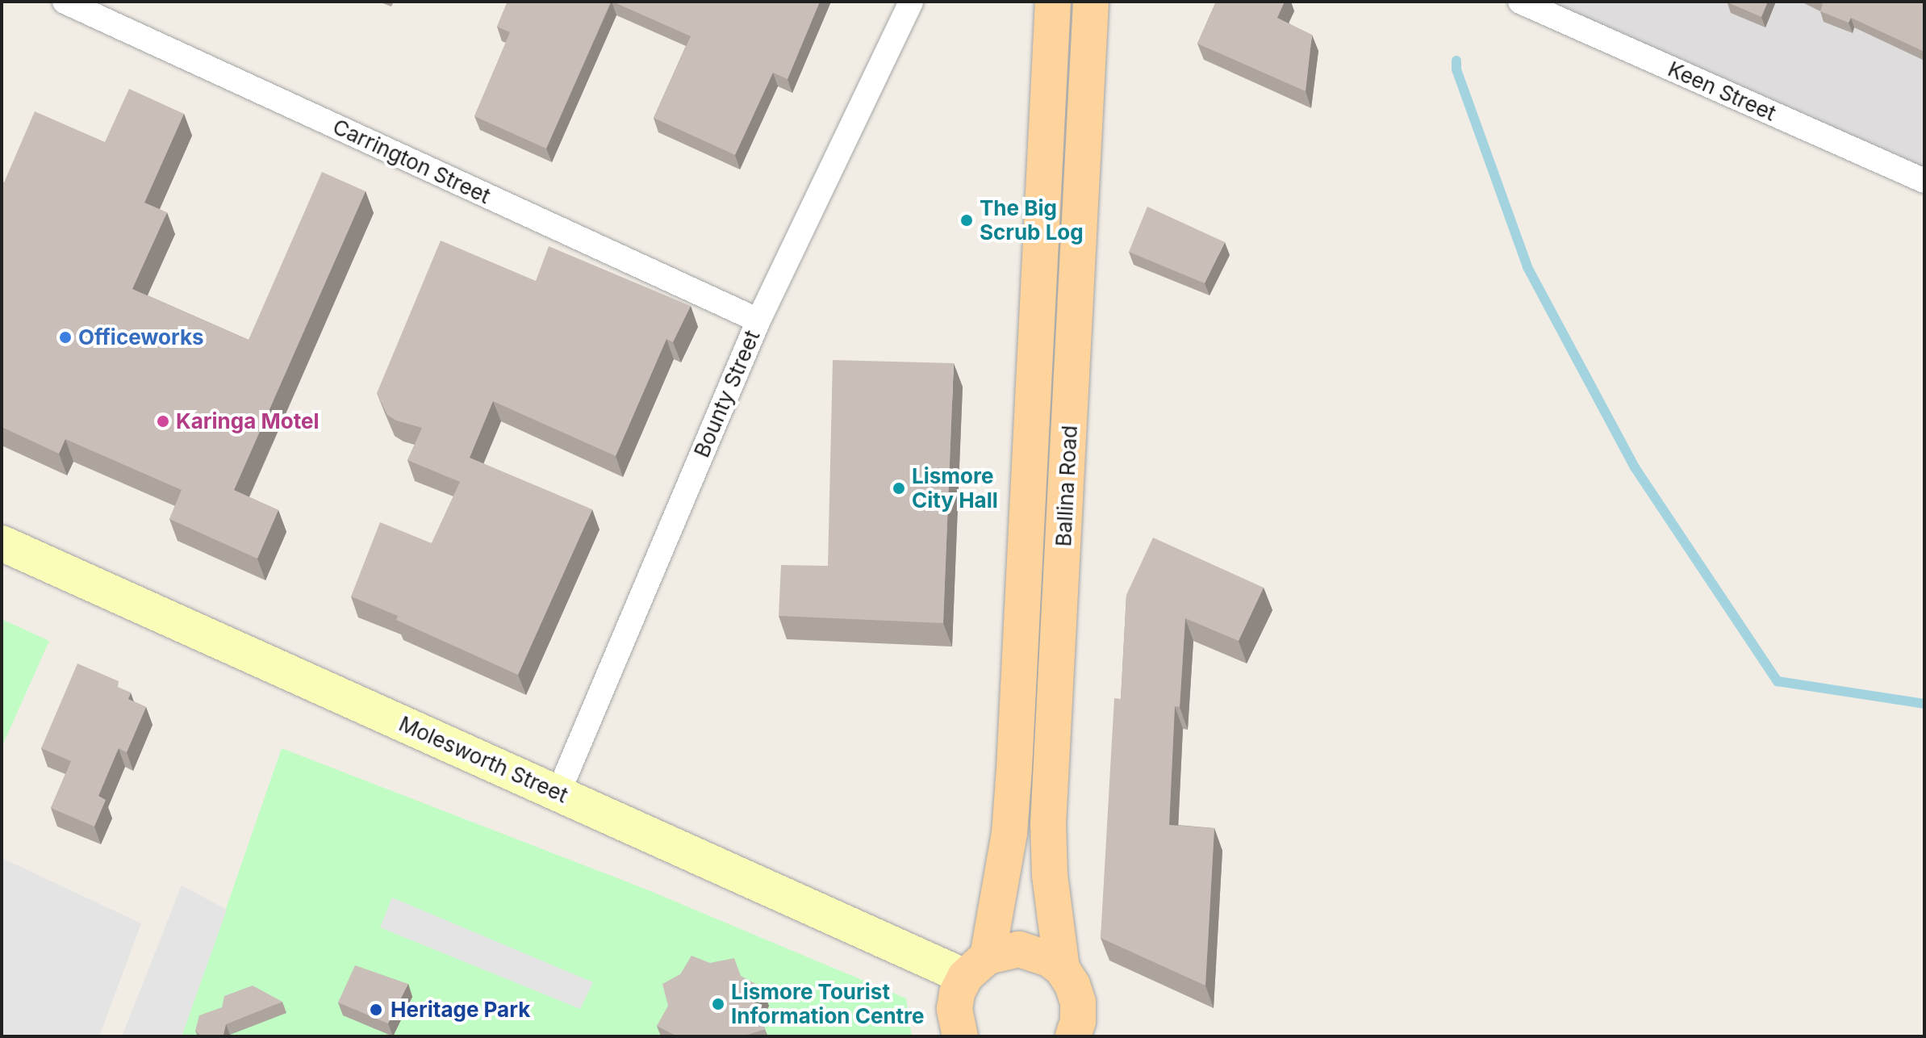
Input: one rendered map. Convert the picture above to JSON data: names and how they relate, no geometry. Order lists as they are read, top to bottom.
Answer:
{
  "streets": {
    "main road": ["Ballina Road"],
    "street": [
      "Keen Street",
      "Carrington Street",
      "Bounty Street",
      "Molesworth Street"
    ]
  },
  "crossings": [
    ["Carrington Street", "Bounty Street"],
    ["Bounty Street", "Molesworth Street"],
    ["Ballina Road", "Molesworth Street"]
  ],
  "places": [
    "The Big Scrub Log",
    "Officeworks",
    "Karinga Motel",
    "Lismore City Hall",
    "Lismore Tourist Information Centre",
    "Heritage Park"
  ]
}
